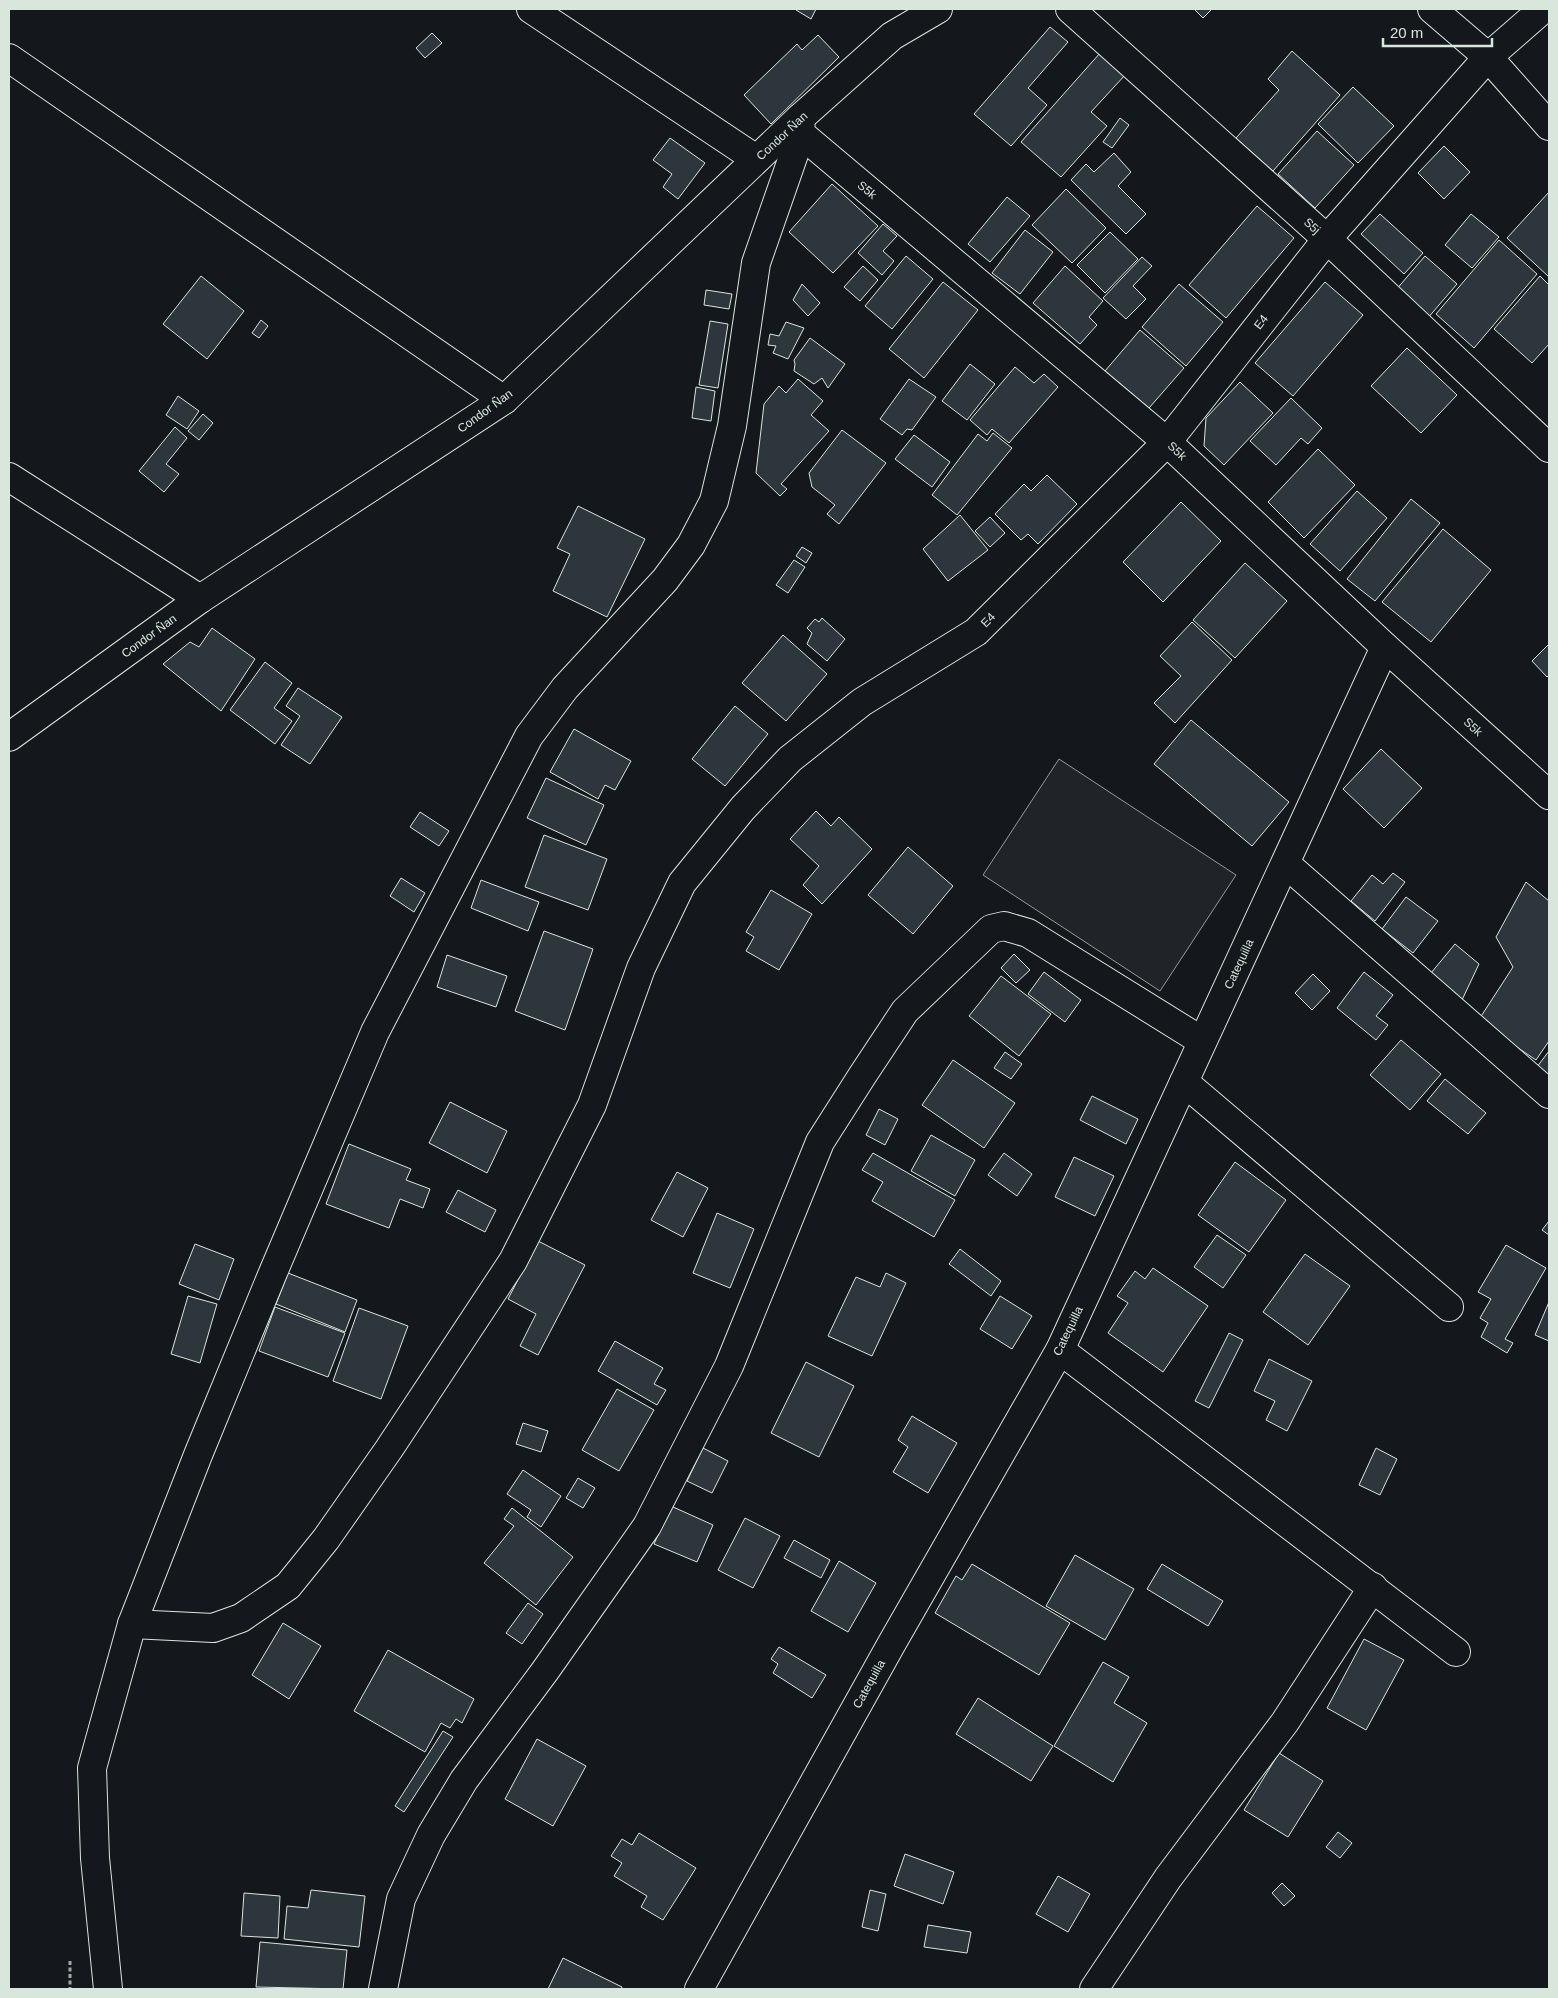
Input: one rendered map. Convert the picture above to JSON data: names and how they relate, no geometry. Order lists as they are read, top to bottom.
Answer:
{
  "streets": {
    "street": [
      "Condor Ñan",
      "S5k",
      "S5j",
      "E4",
      "Catequilla"
    ]
  },
  "crossings": [
    ["Condor Ñan", "S5k"],
    ["S5k", "E4"],
    ["S5k", "Catequilla"],
    ["S5j", "E4"]
  ],
  "scale_bar": "20 m"
}
